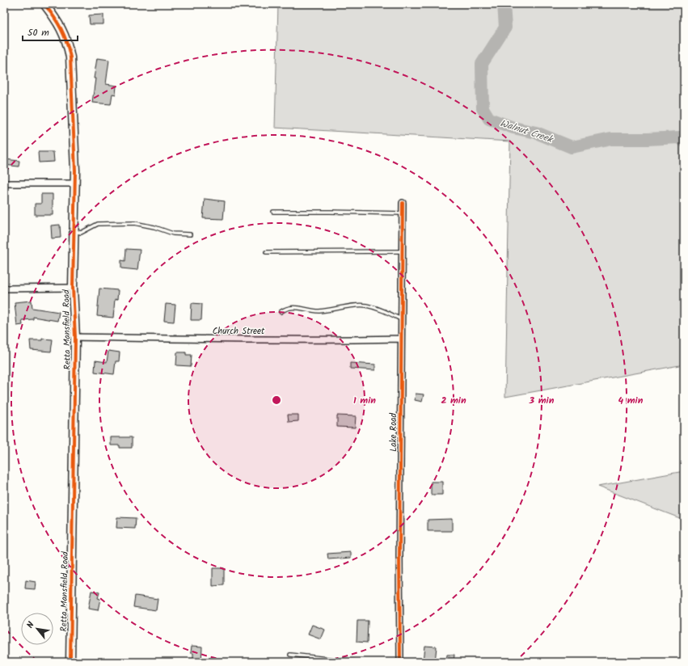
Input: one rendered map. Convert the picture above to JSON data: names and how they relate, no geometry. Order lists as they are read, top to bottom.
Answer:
{
  "streets": {
    "street": ["Retta Mansfield Road", "Church Street", "Lake Road"]
  },
  "crossings": [
    ["Retta Mansfield Road", "Church Street"],
    ["Church Street", "Lake Road"]
  ],
  "water": ["Walnut Creek"],
  "scale_bar": "50 m",
  "north": "top left",
  "rings": [
    "1 min",
    "2 min",
    "3 min",
    "4 min"
  ]
}
